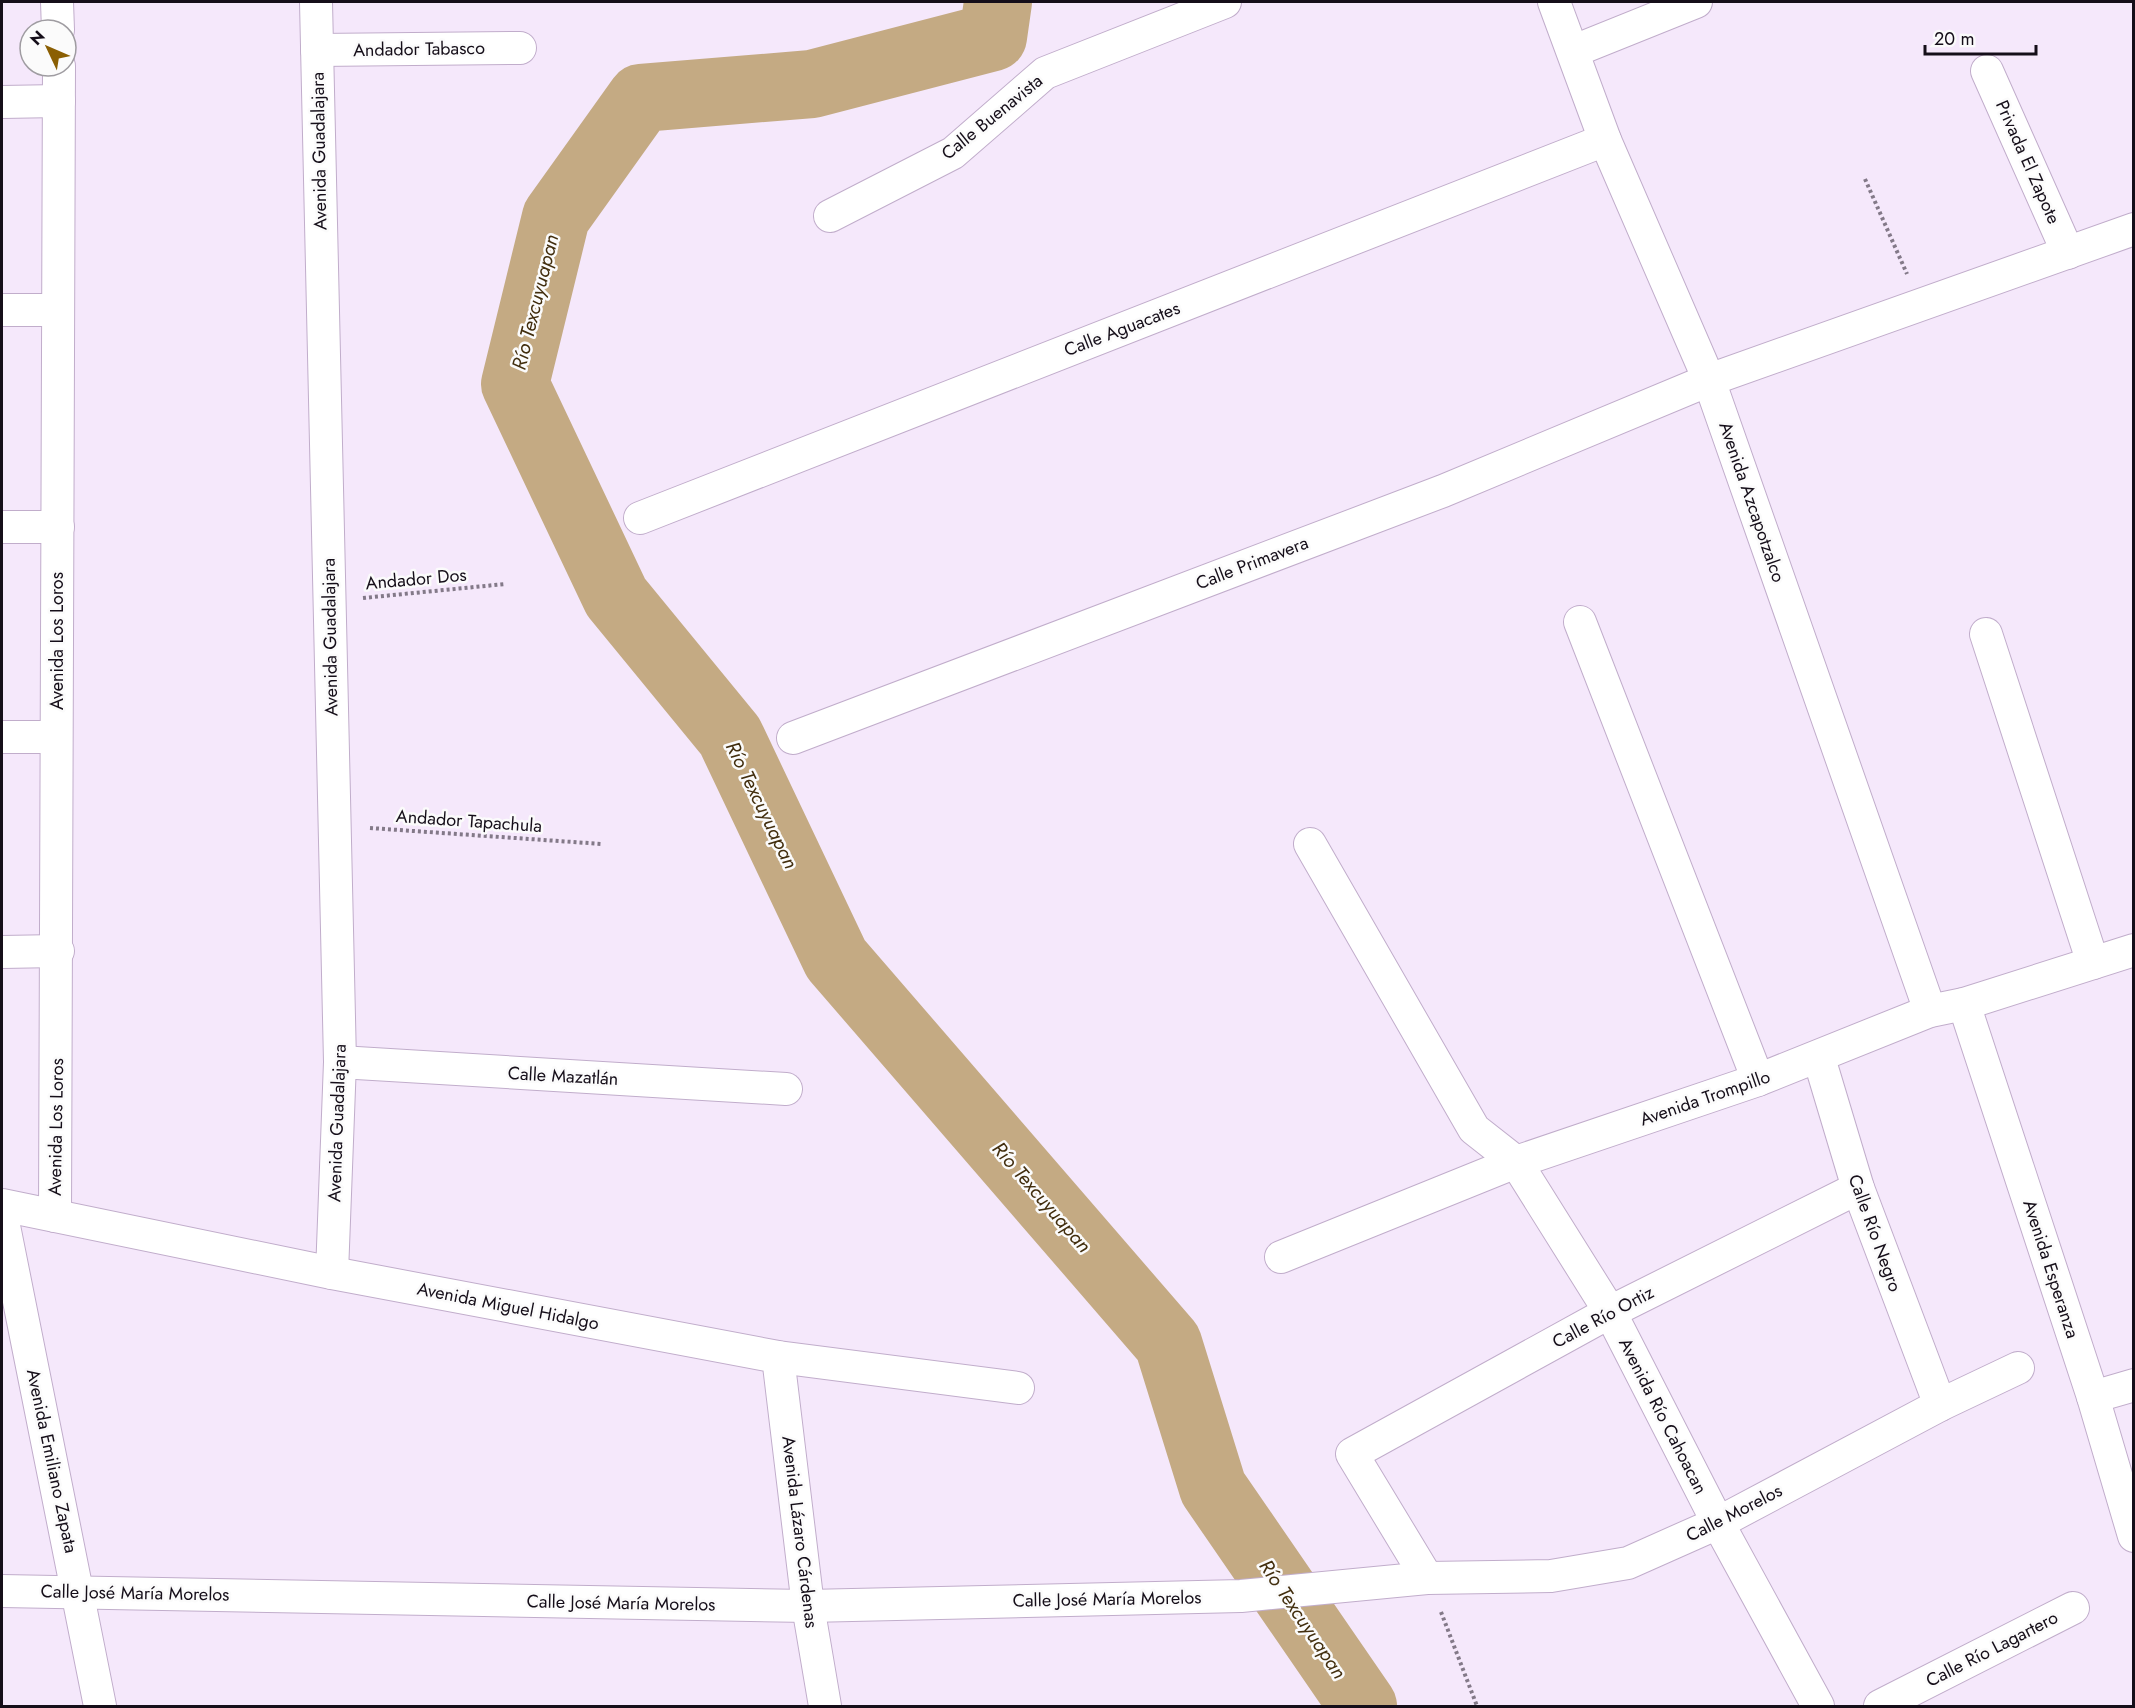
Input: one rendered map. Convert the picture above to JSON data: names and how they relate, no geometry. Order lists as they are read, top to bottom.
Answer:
{
  "streets": {
    "street": [
      "Andador Tabasco",
      "Calle Buenavista",
      "Avenida Guadalajara",
      "Privada El Zapote",
      "Calle Aguacates",
      "Avenida Azcapotzalco",
      "Calle Primavera",
      "Avenida Los Loros",
      "Calle Mazatlán",
      "Avenida Trompillo",
      "Calle Río Negro",
      "Avenida Esperanza",
      "Avenida Miguel Hidalgo",
      "Calle Río Ortiz",
      "Avenida Río Cahoacan",
      "Avenida Emiliano Zapata",
      "Calle Morelos",
      "Avenida Lázaro Cárdenas",
      "Calle José María Morelos",
      "Calle Río Lagartero"
    ],
    "path": ["Andador Dos", "Andador Tapachula"]
  },
  "crossings": [
    ["Andador Tabasco", "Avenida Guadalajara"],
    ["Avenida Guadalajara", "Andador Dos"],
    ["Avenida Guadalajara", "Andador Tapachula"],
    ["Avenida Guadalajara", "Calle Mazatlán"],
    ["Avenida Guadalajara", "Avenida Miguel Hidalgo"],
    ["Privada El Zapote", "Calle Primavera"],
    ["Calle Aguacates", "Avenida Azcapotzalco"],
    ["Avenida Azcapotzalco", "Calle Primavera"],
    ["Avenida Azcapotzalco", "Avenida Trompillo"],
    ["Avenida Los Loros", "Avenida Miguel Hidalgo"],
    ["Avenida Trompillo", "Calle Río Negro"],
    ["Avenida Trompillo", "Avenida Esperanza"],
    ["Avenida Trompillo", "Avenida Río Cahoacan"],
    ["Calle Río Negro", "Calle Río Ortiz"],
    ["Calle Río Negro", "Calle Morelos"],
    ["Avenida Miguel Hidalgo", "Avenida Lázaro Cárdenas"],
    ["Calle Río Ortiz", "Avenida Río Cahoacan"],
    ["Calle Río Ortiz", "Calle Morelos"],
    ["Avenida Río Cahoacan", "Calle Morelos"],
    ["Avenida Emiliano Zapata", "Calle José María Morelos"],
    ["Calle Morelos", "Calle José María Morelos"],
    ["Avenida Lázaro Cárdenas", "Calle José María Morelos"]
  ],
  "water": ["Río Texcuyuapan"],
  "scale_bar": "20 m",
  "north": "top left"
}
